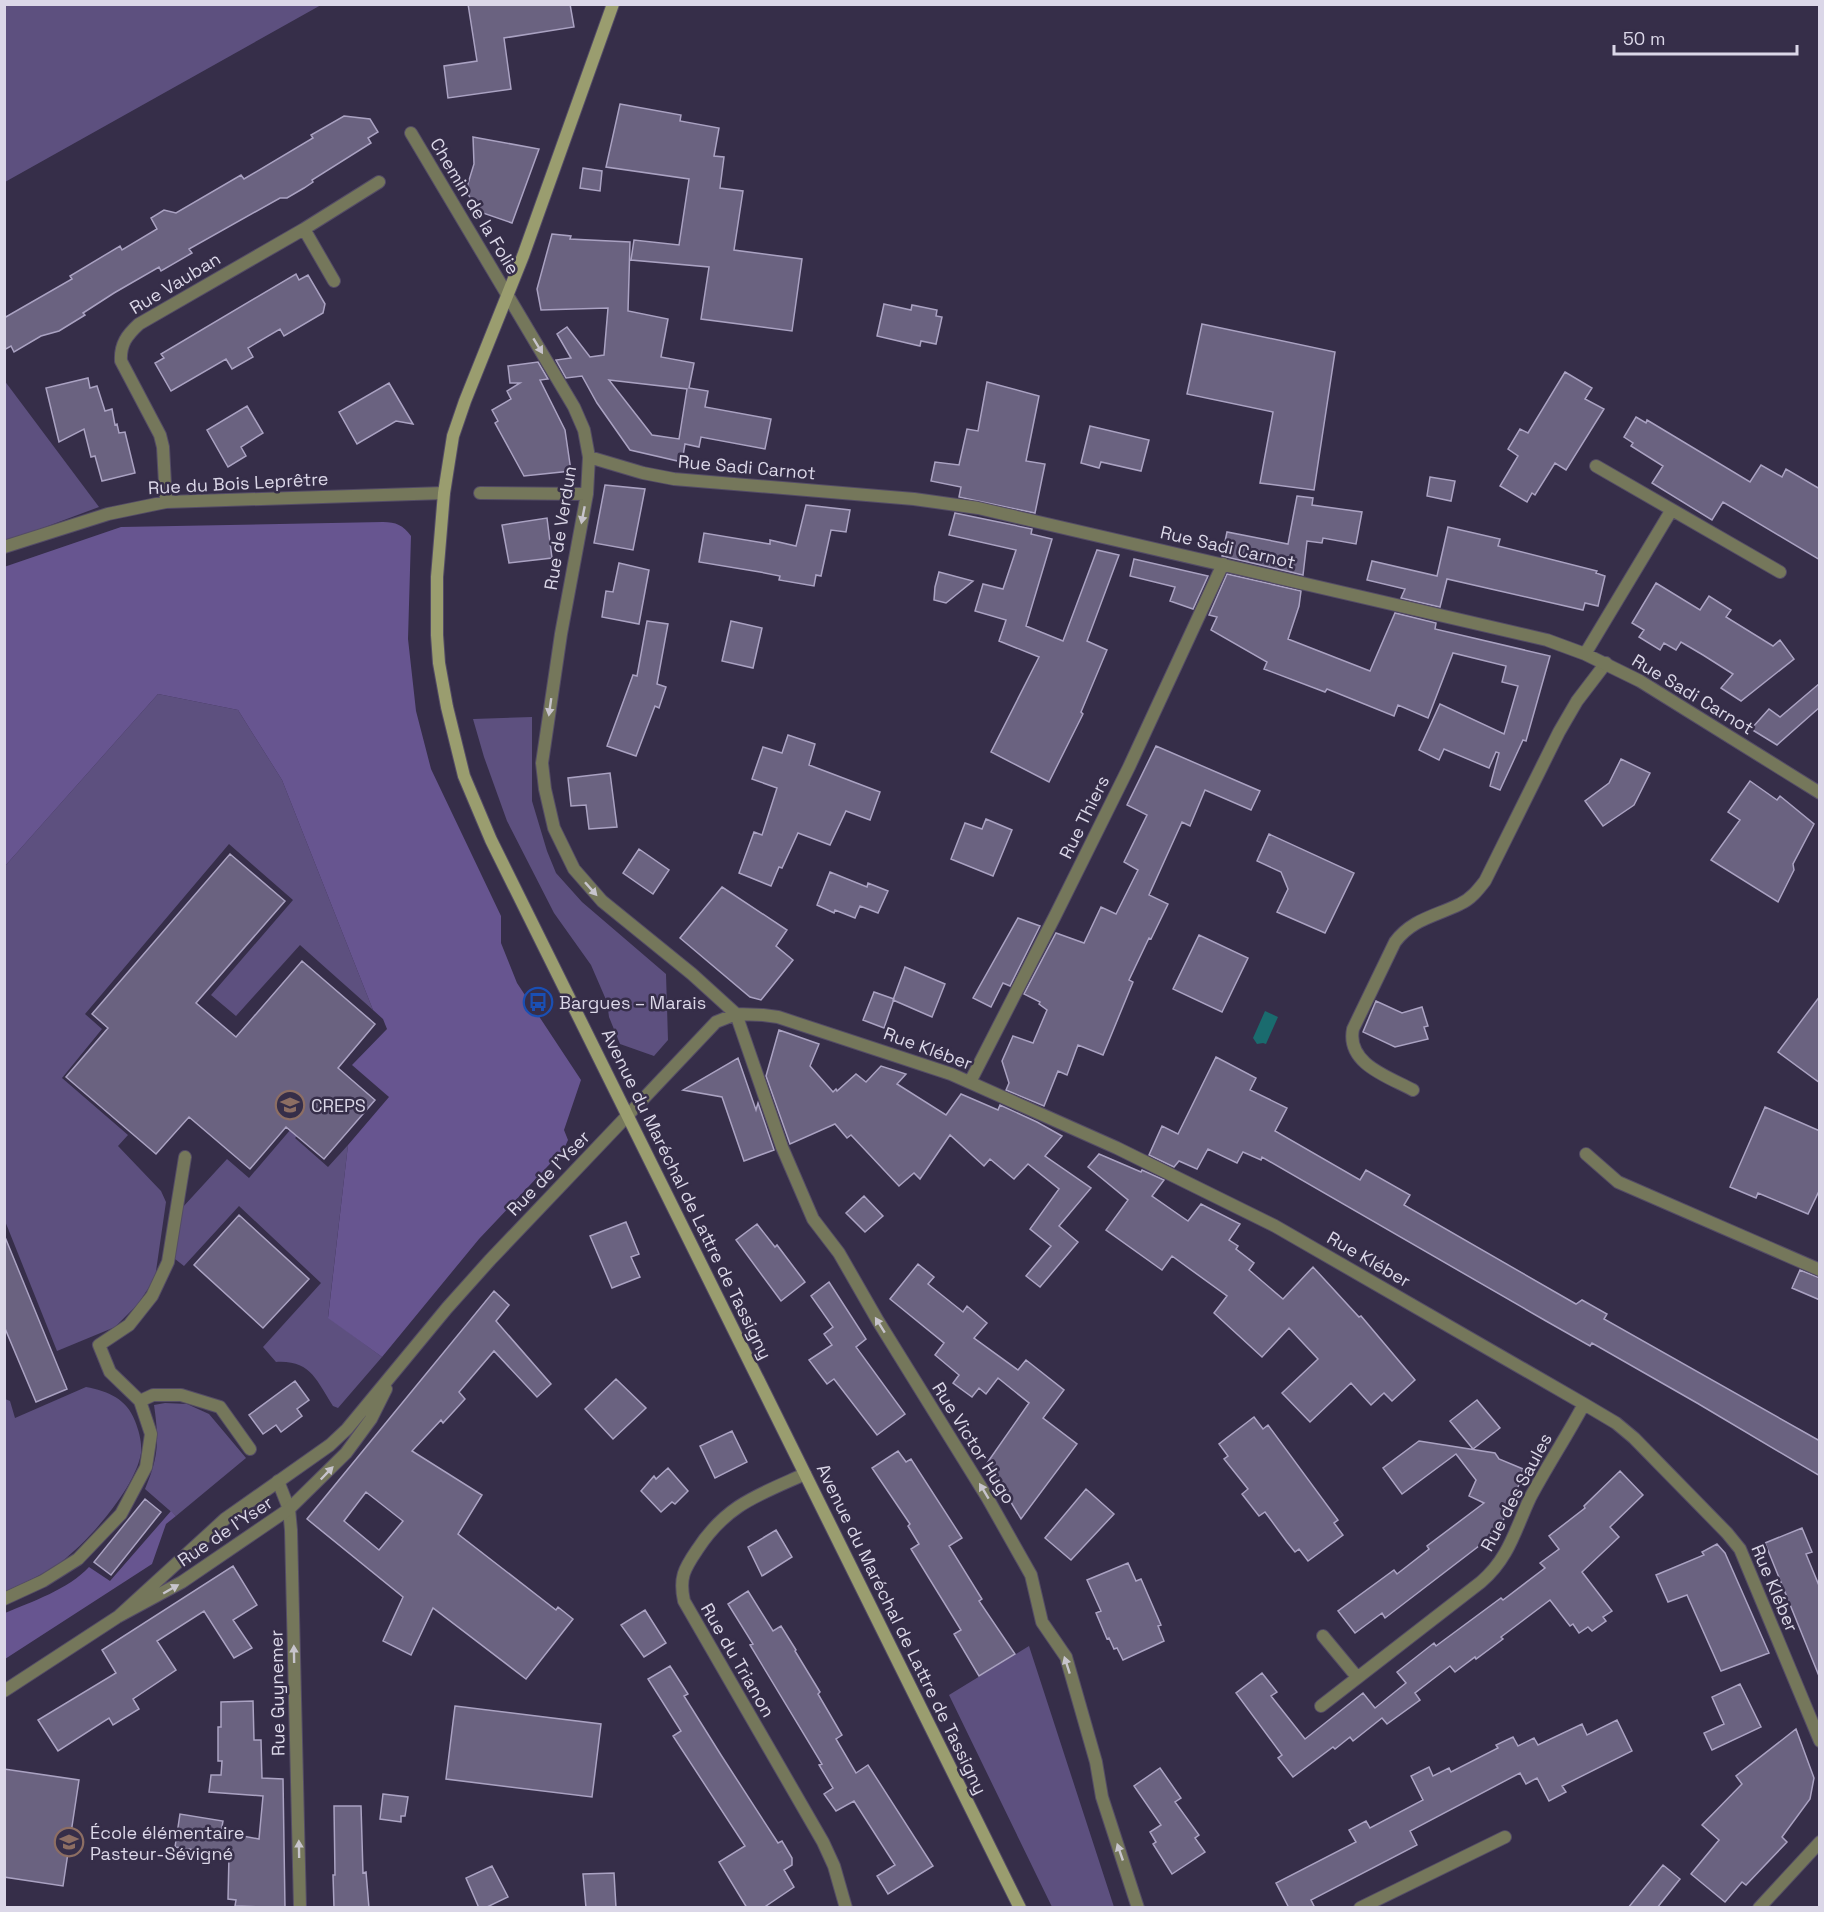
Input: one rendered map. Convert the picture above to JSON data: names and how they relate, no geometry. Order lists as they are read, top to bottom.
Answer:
{
  "streets": {
    "main road": ["Avenue du Maréchal de Lattre de Tassigny"],
    "street": [
      "Chemin de la Folie",
      "Rue Vauban",
      "Rue Sadi Carnot",
      "Rue du Bois Leprêtre",
      "Rue de Verdun",
      "Rue Thiers",
      "Rue Kléber",
      "Rue de l'Yser",
      "Rue Victor Hugo",
      "Rue des Saules",
      "Rue du Trianon",
      "Rue Guynemer"
    ]
  },
  "crossings": [
    ["Chemin de la Folie", "Rue de Verdun"],
    ["Chemin de la Folie", "Avenue du Maréchal de Lattre de Tassigny"],
    ["Rue Vauban", "Rue du Bois Leprêtre"],
    ["Rue Sadi Carnot", "Rue de Verdun"],
    ["Rue Sadi Carnot", "Rue Thiers"],
    ["Rue du Bois Leprêtre", "Avenue du Maréchal de Lattre de Tassigny"],
    ["Rue de Verdun", "Rue Kléber"],
    ["Rue de Verdun", "Rue de l'Yser"],
    ["Rue de Verdun", "Avenue du Maréchal de Lattre de Tassigny"],
    ["Rue de Verdun", "Rue Victor Hugo"],
    ["Rue Thiers", "Rue Kléber"],
    ["Rue Kléber", "Rue de l'Yser"],
    ["Rue Kléber", "Rue Victor Hugo"],
    ["Rue Kléber", "Rue des Saules"],
    ["Rue de l'Yser", "Avenue du Maréchal de Lattre de Tassigny"],
    ["Rue de l'Yser", "Rue Victor Hugo"],
    ["Rue de l'Yser", "Rue Guynemer"],
    ["Avenue du Maréchal de Lattre de Tassigny", "Rue du Trianon"]
  ],
  "one_way": ["Rue de Verdun", "Rue Victor Hugo", "Rue Guynemer"],
  "places": {
    "bus stop": ["Bargues – Marais"],
    "school or university": ["CREPS", "École élémentaire Pasteur-Sévigné"]
  },
  "scale_bar": "50 m"
}
